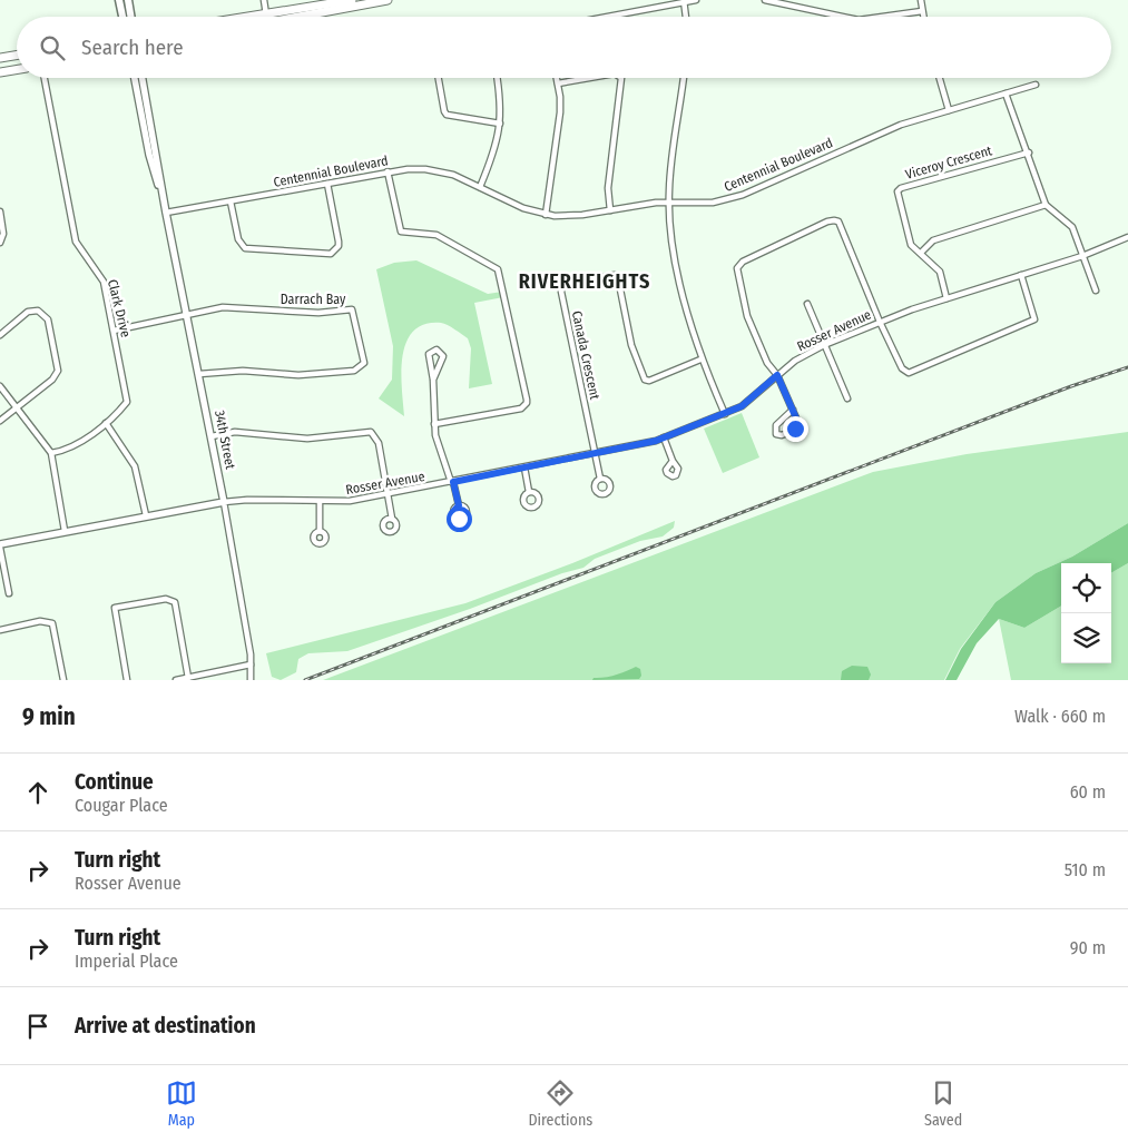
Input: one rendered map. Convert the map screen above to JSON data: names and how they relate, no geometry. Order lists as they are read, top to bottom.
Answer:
{
  "streets": {
    "street": [
      "Viceroy Crescent",
      "Centennial Boulevard",
      "Darrach Bay",
      "Clark Drive",
      "Rosser Avenue",
      "Canada Crescent",
      "34th Street"
    ]
  },
  "crossings": [
    ["Viceroy Crescent", "Rosser Avenue"],
    ["Centennial Boulevard", "34th Street"],
    ["Darrach Bay", "34th Street"],
    ["Rosser Avenue", "Canada Crescent"],
    ["Rosser Avenue", "34th Street"]
  ],
  "districts": ["RIVERHEIGHTS"],
  "page": {
    "search": "Search here",
    "heading": ["9 min", "Walk · 660 m"],
    "list": [
      ["Continue", "Cougar Place", "60 m"],
      ["Turn right", "Rosser Avenue", "510 m"],
      ["Turn right", "Imperial Place", "90 m"],
      "Arrive at destination"
    ],
    "nav": ["Map", "Directions", "Saved"]
  }
}
